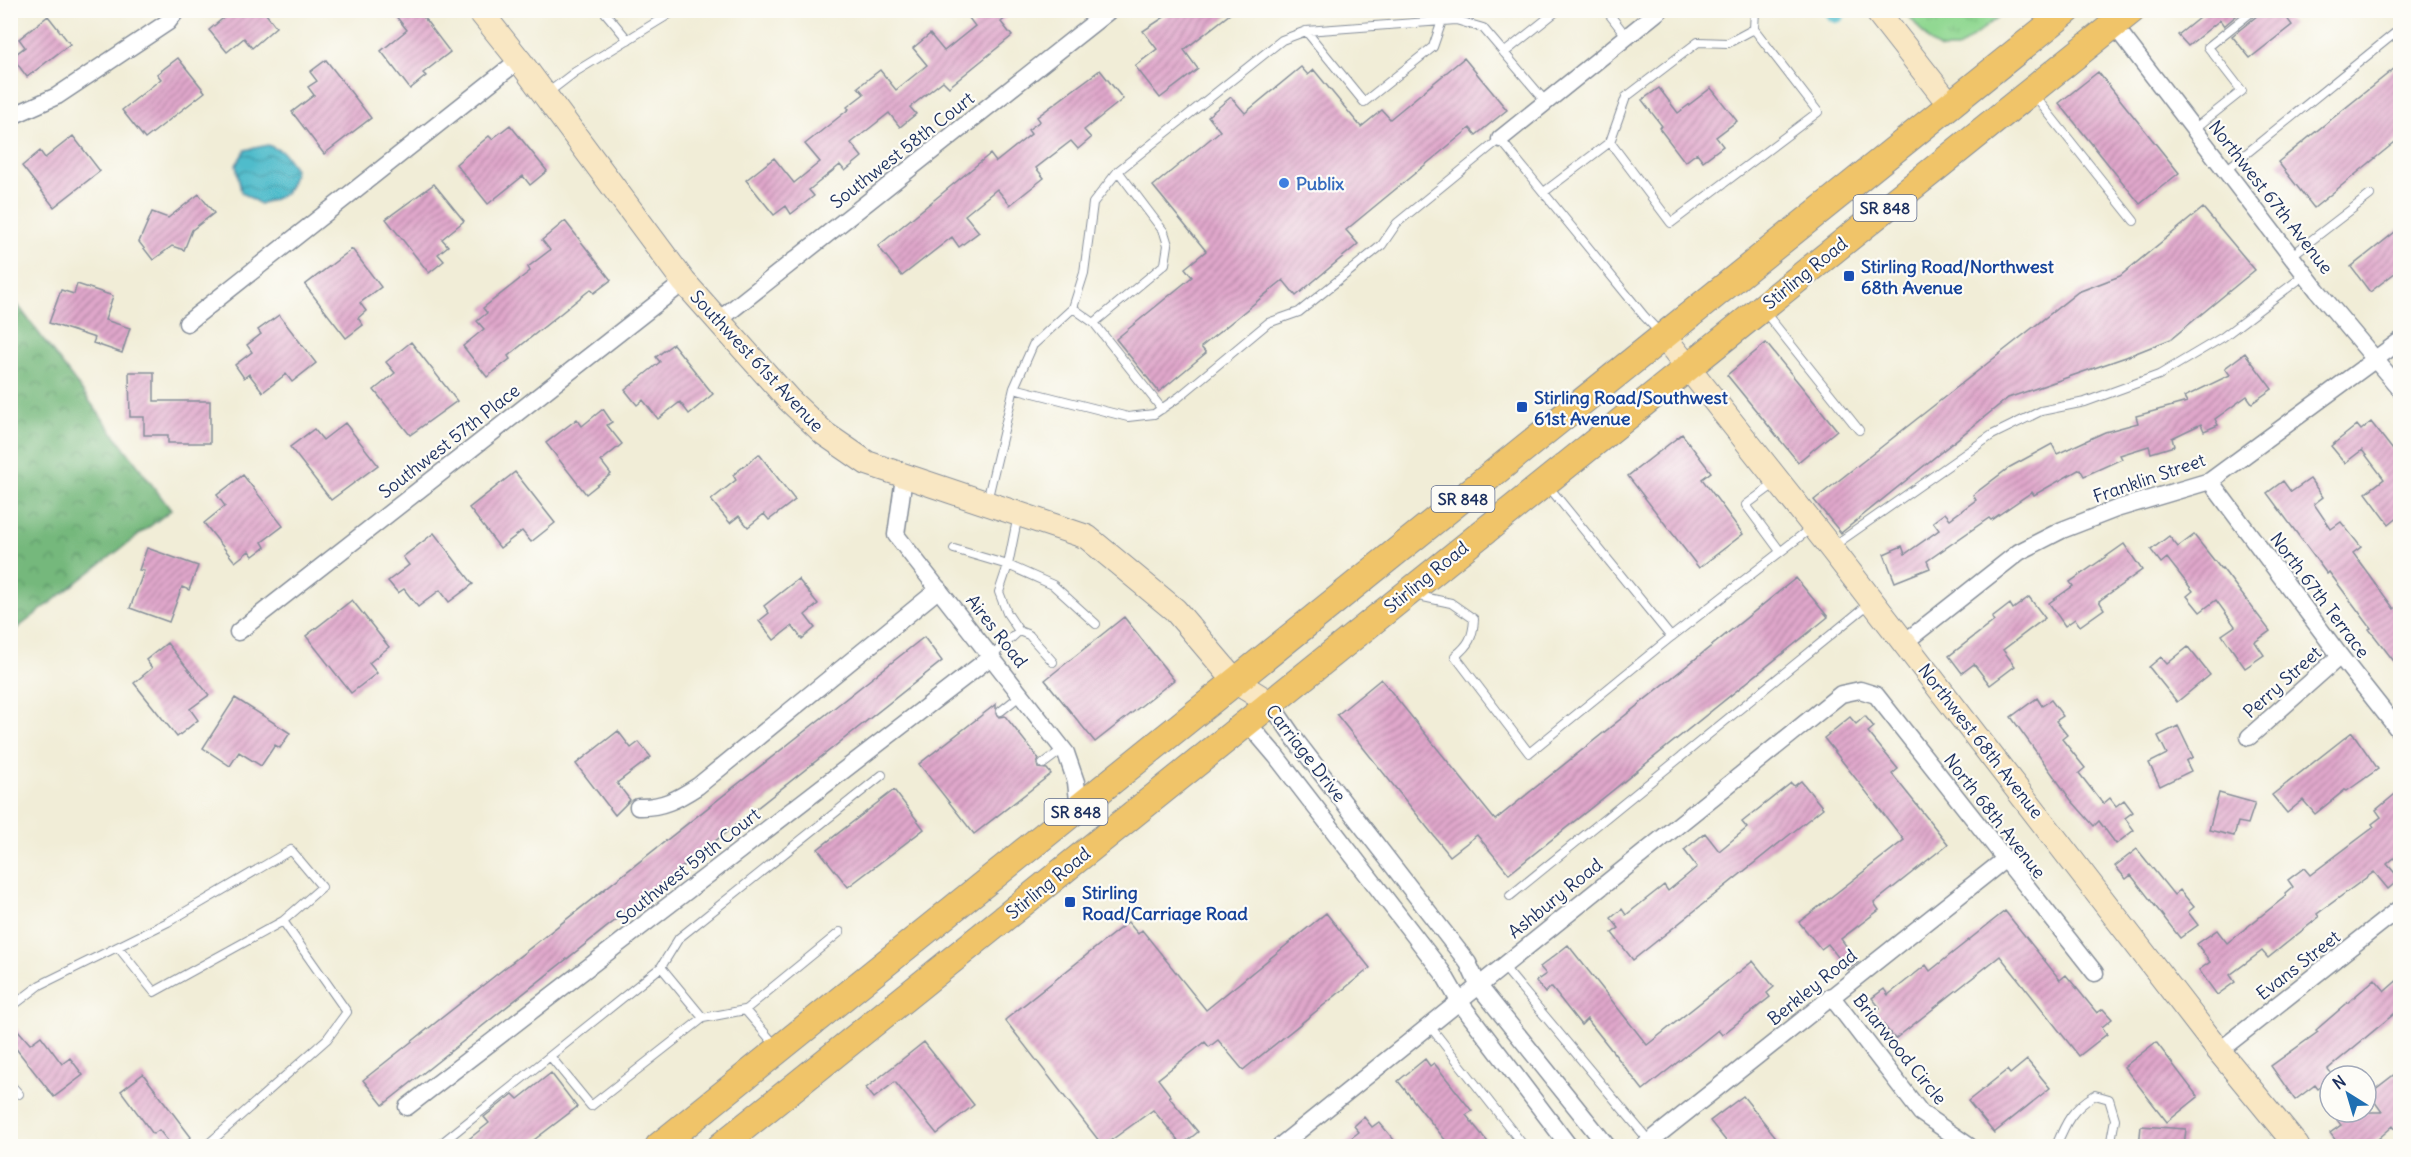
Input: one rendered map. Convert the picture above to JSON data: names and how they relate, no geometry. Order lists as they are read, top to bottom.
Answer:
{
  "streets": {
    "main road": ["SR 848", "Stirling Road"],
    "street": [
      "Southwest 58th Court",
      "Northwest 67th Avenue",
      "Southwest 61st Avenue",
      "Southwest 57th Place",
      "Franklin Street",
      "North 67th Terrace",
      "Aires Road",
      "Perry Street",
      "Northwest 68th Avenue",
      "Carriage Drive",
      "North 68th Avenue",
      "Southwest 59th Court",
      "Ashbury Road",
      "Evans Street",
      "Berkley Road",
      "Briarwood Circle"
    ]
  },
  "crossings": [
    ["Southwest 58th Court", "Southwest 61st Avenue"],
    ["Northwest 67th Avenue", "Stirling Road"],
    ["Northwest 67th Avenue", "Franklin Street"],
    ["Stirling Road", "Southwest 61st Avenue"],
    ["Stirling Road", "Aires Road"],
    ["Stirling Road", "Northwest 68th Avenue"],
    ["Stirling Road", "Carriage Drive"],
    ["Southwest 61st Avenue", "Southwest 57th Place"],
    ["Southwest 61st Avenue", "Aires Road"],
    ["Southwest 61st Avenue", "Carriage Drive"],
    ["Franklin Street", "North 67th Terrace"],
    ["Franklin Street", "Northwest 68th Avenue"],
    ["North 67th Terrace", "Perry Street"],
    ["Aires Road", "Southwest 59th Court"],
    ["Northwest 68th Avenue", "Evans Street"],
    ["Carriage Drive", "Ashbury Road"],
    ["North 68th Avenue", "Ashbury Road"],
    ["North 68th Avenue", "Berkley Road"],
    ["Berkley Road", "Briarwood Circle"]
  ],
  "places": {
    "other": ["Publix"],
    "transit": ["Stirling Road/Northwest 68th Avenue", "Stirling Road/Southwest 61st Avenue", "Stirling Road/Carriage Road"]
  },
  "north": "top left"
}
